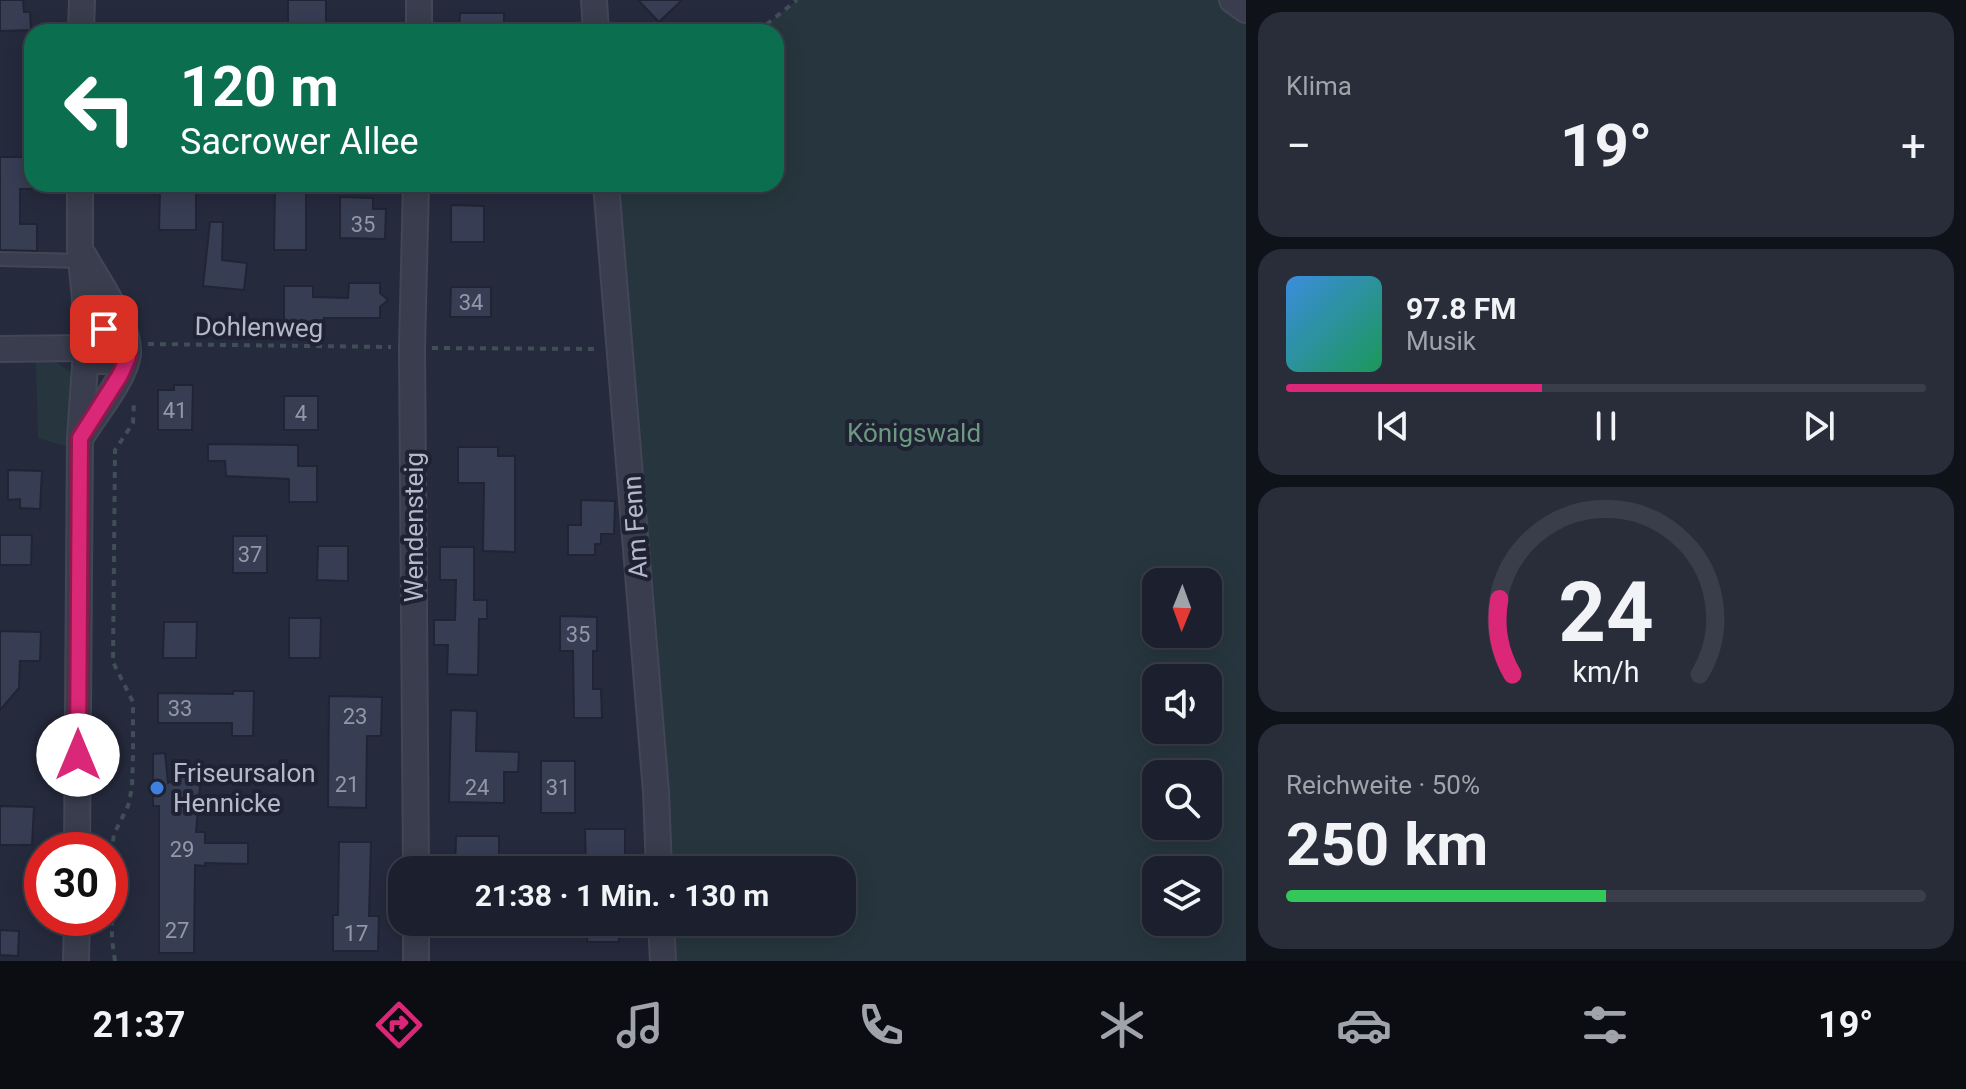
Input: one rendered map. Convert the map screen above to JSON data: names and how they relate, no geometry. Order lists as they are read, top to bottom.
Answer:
{
  "streets": {
    "street": ["Wendensteig", "Am Fenn"],
    "path": ["Dohlenweg"]
  },
  "crossings": [
    ["Dohlenweg", "Wendensteig"],
    ["Dohlenweg", "Am Fenn"]
  ],
  "parks": ["Königswald"],
  "places": ["Friseursalon Hennicke"],
  "house_numbers": [
    "35",
    "34",
    "41",
    "4",
    "37",
    "35",
    "33",
    "23",
    "21",
    "24",
    "31",
    "29",
    "27",
    "17"
  ],
  "north": "bottom",
  "page": {
    "tile": [
      "Klima",
      ["Reichweite · 50%", "250 km"]
    ],
    "turn": ["120 m", "Sacrower Allee"],
    "heat": ["−", "19°", "+"],
    "song": ["97.8 FM", "Musik"],
    "limit": "30",
    "trip": "21:38 · 1 Min. · 130 m",
    "tabs": ["21:37", "19°"],
    "gauge": ["24", "km/h"]
  }
}
